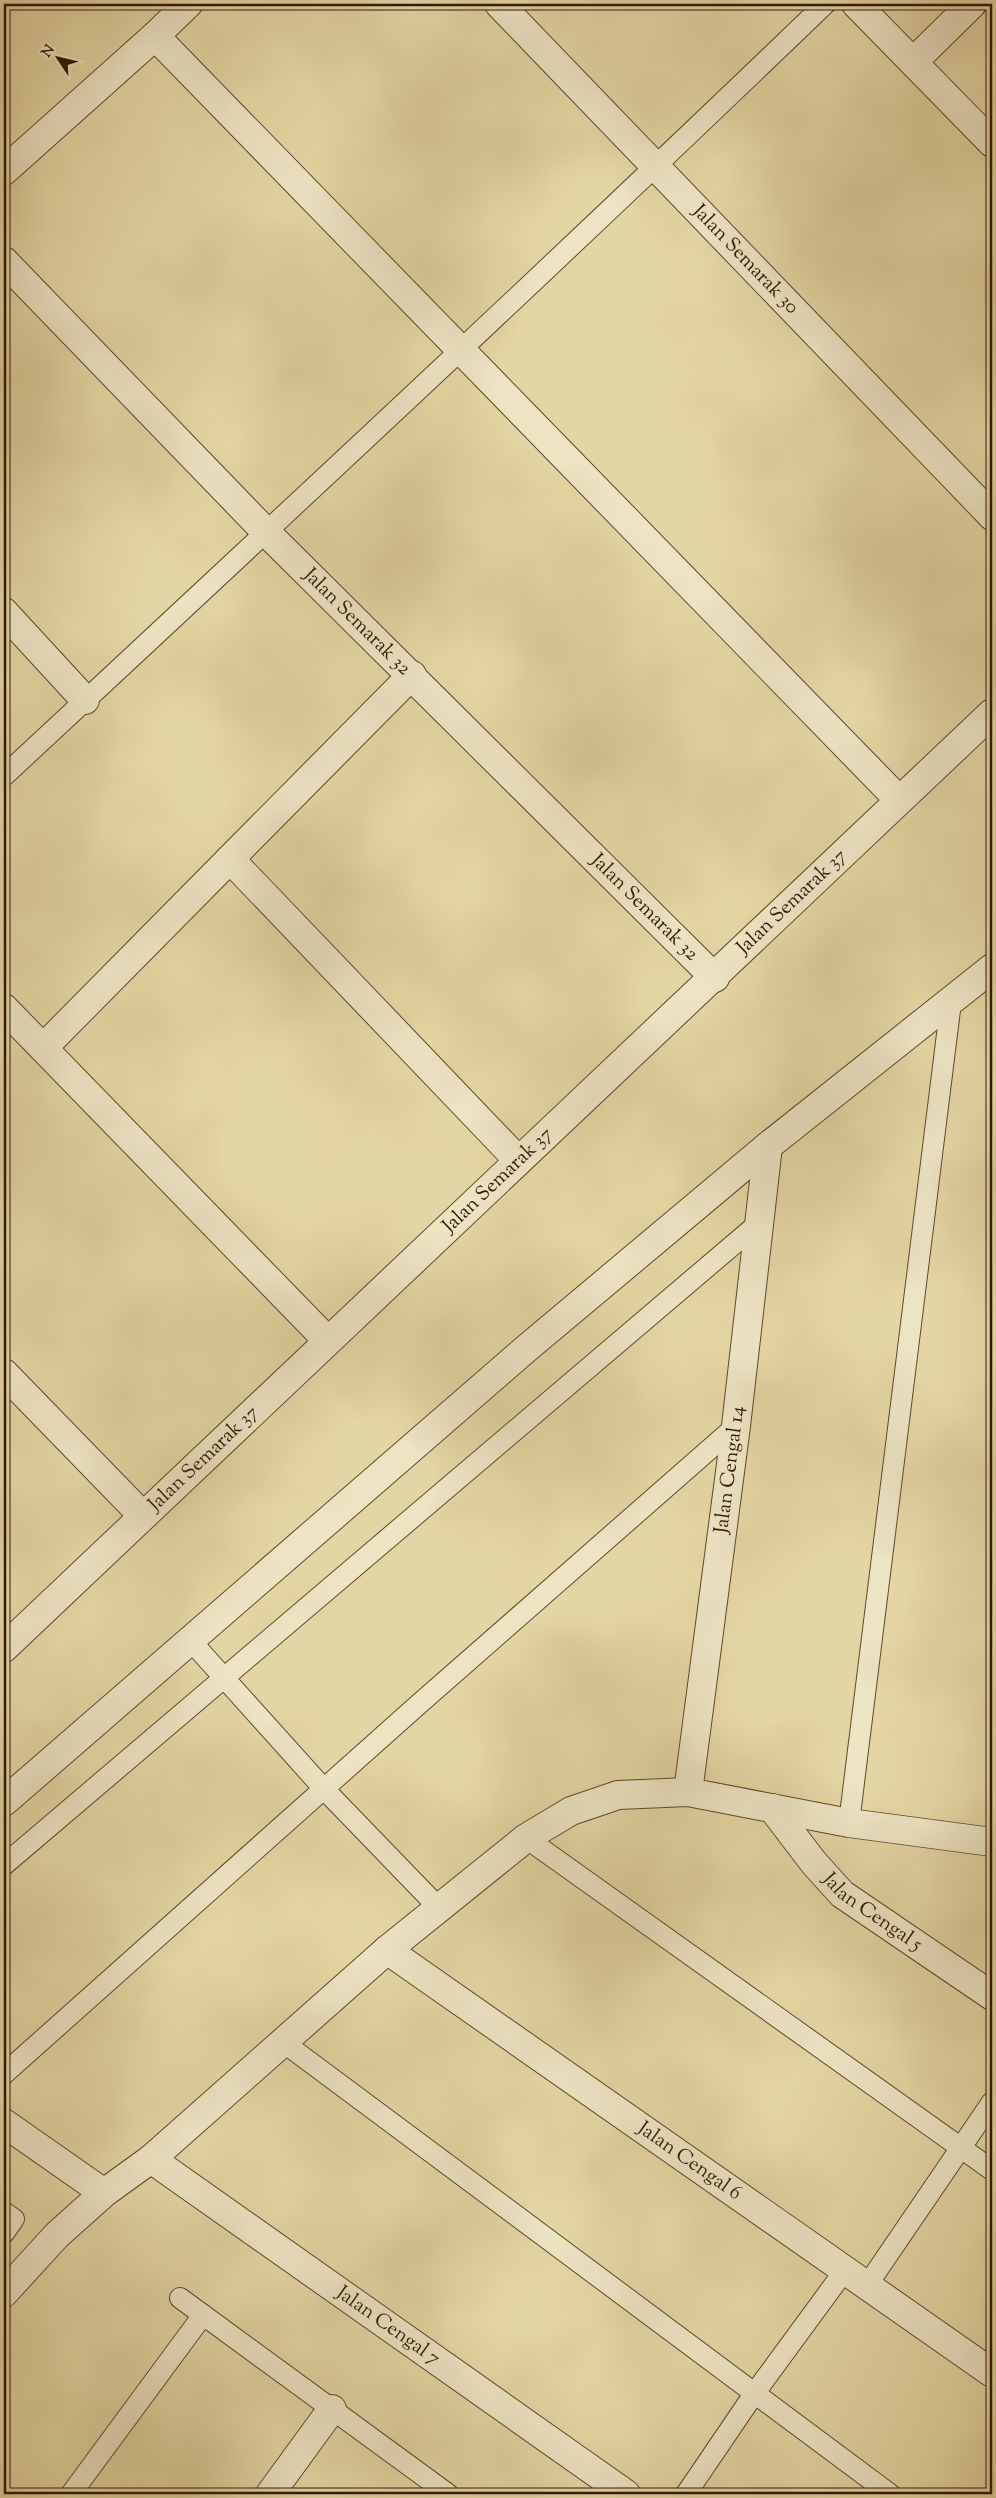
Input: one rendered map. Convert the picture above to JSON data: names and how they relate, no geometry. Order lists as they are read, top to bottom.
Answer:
{
  "streets": {
    "street": [
      "Jalan Semarak 30",
      "Jalan Semarak 32",
      "Jalan Semarak 37",
      "Jalan Cengal 14",
      "Jalan Cengal 5",
      "Jalan Cengal 6",
      "Jalan Cengal 7"
    ]
  },
  "crossings": [
    ["Jalan Semarak 32", "Jalan Semarak 37"]
  ],
  "north": "top left"
}
